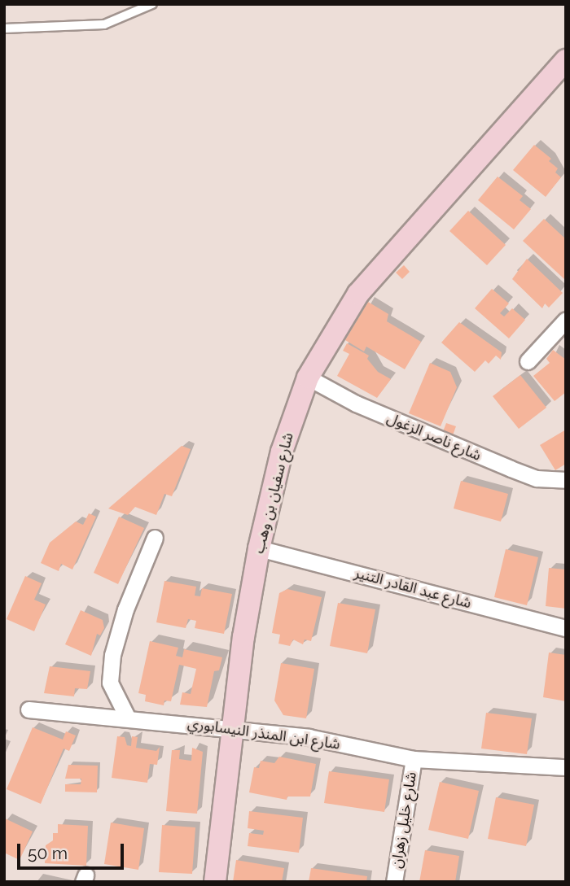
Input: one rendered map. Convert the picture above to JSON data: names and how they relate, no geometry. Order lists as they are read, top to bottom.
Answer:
{
  "streets": {
    "street": [
      "شارع ناصر الزغول",
      "شارع سفيان بن وهب",
      "شارع عبد القادر التنير",
      "شارع ابن المنذر النيسابوري",
      "شارع خليل زهران"
    ]
  },
  "crossings": [
    ["شارع ناصر الزغول", "شارع سفيان بن وهب"],
    ["شارع سفيان بن وهب", "شارع عبد القادر التنير"],
    ["شارع سفيان بن وهب", "شارع ابن المنذر النيسابوري"],
    ["شارع ابن المنذر النيسابوري", "شارع خليل زهران"]
  ],
  "scale_bar": "50 m"
}
